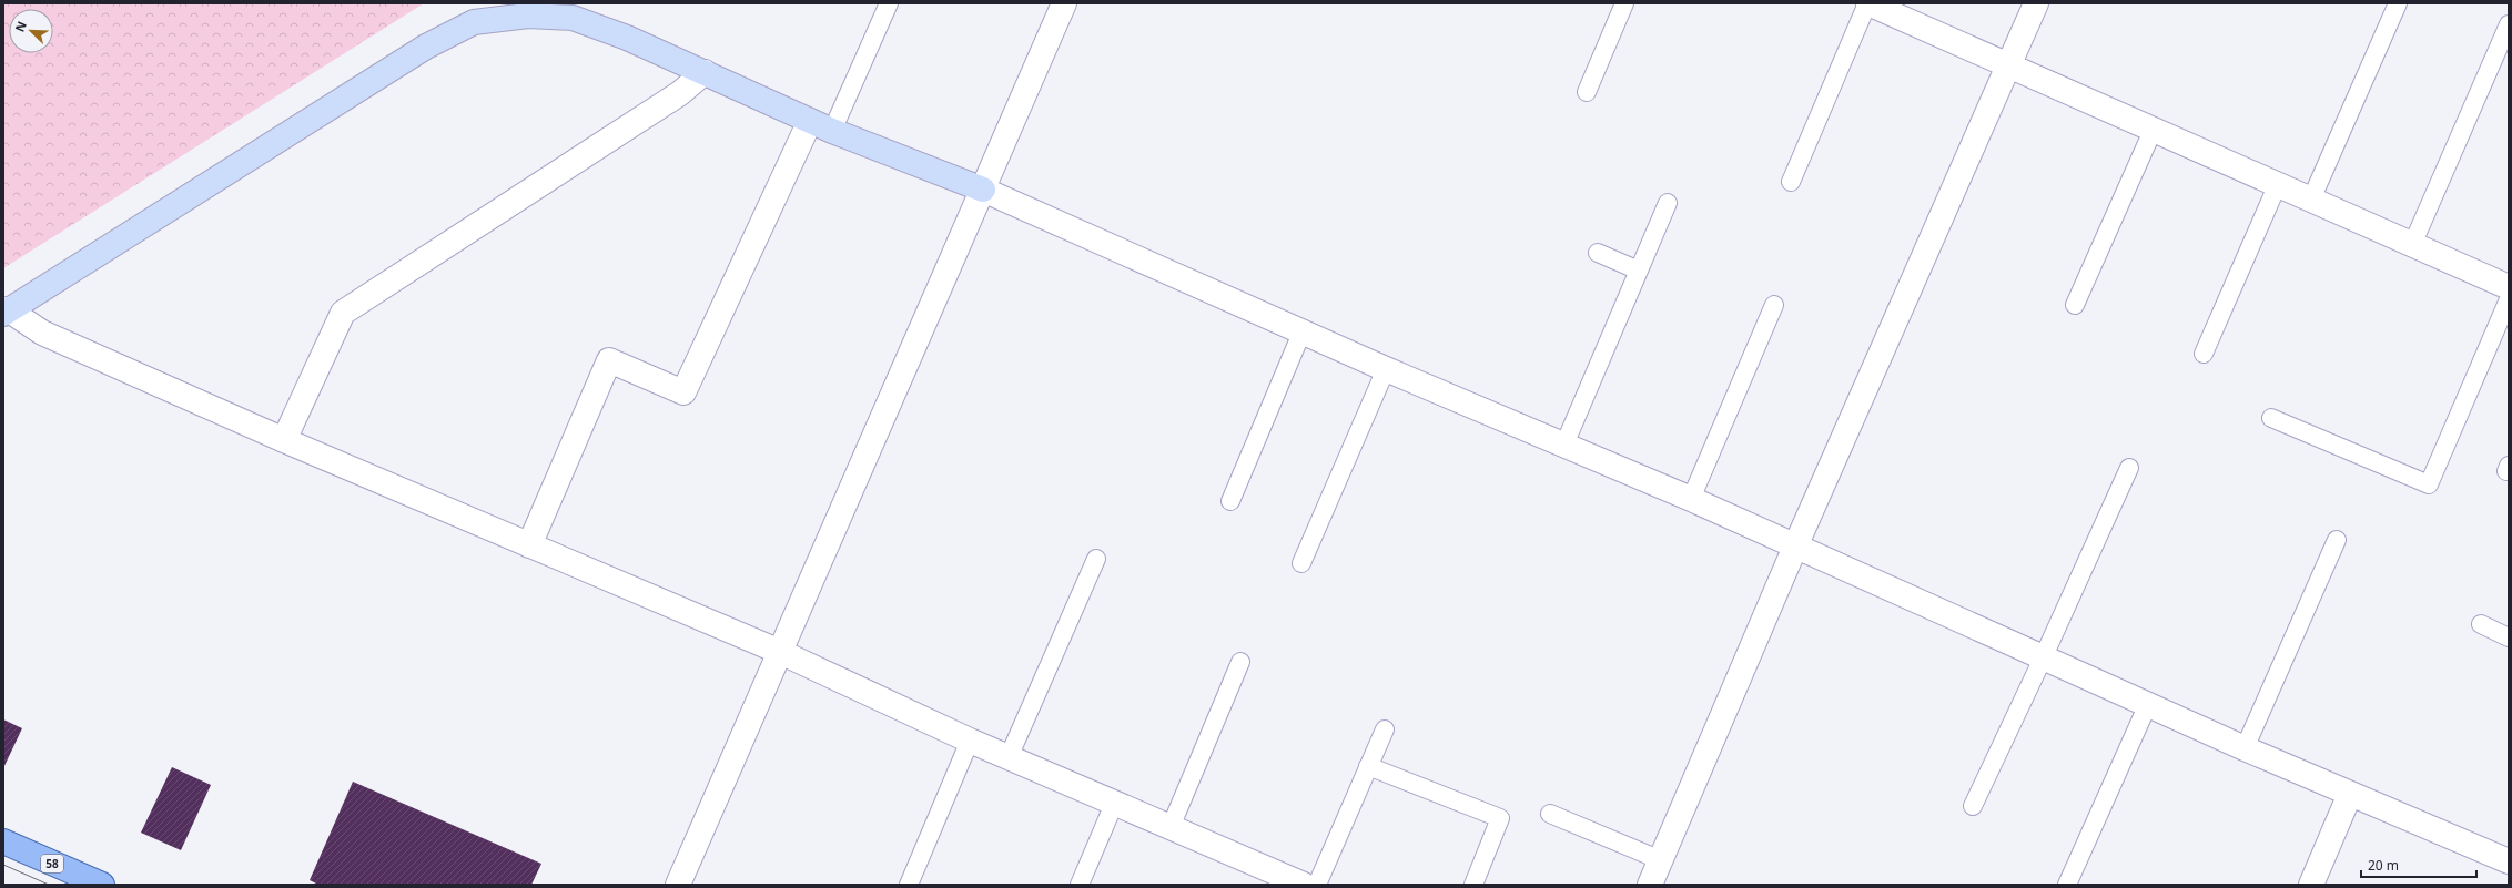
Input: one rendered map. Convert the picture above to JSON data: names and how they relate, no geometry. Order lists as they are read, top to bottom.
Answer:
{
  "streets": {
    "main road": ["58"]
  },
  "scale_bar": "20 m",
  "north": "top left"
}
